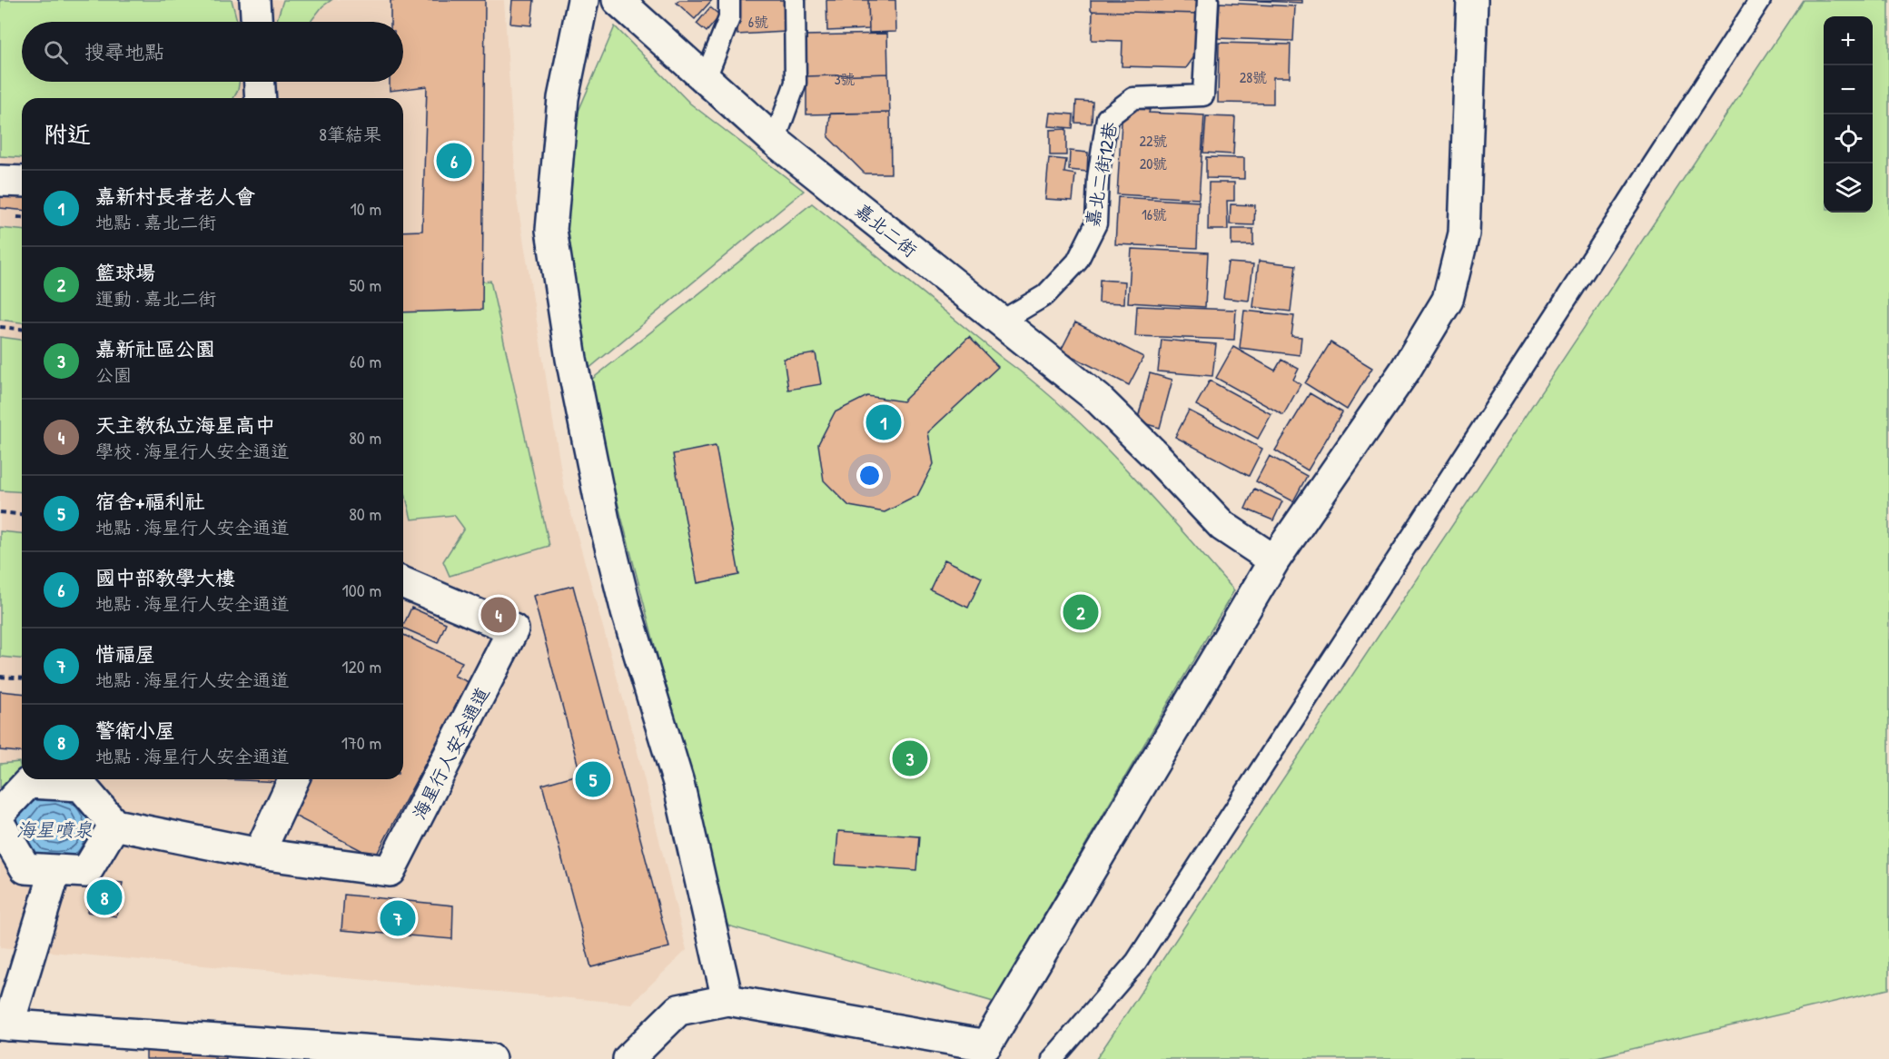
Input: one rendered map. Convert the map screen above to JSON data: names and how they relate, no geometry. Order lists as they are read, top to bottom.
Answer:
{
  "streets": {
    "street": ["嘉北二街", "海星行人安全通道"],
    "lane": ["嘉北二街12巷"]
  },
  "crossings": [
    ["嘉北二街12巷", "嘉北二街"]
  ],
  "water": ["海星噴泉"],
  "house_numbers": [
    "6號",
    "28號",
    "3號",
    "22號",
    "20號",
    "16號"
  ],
  "page": {
    "map_buttons": ["+", "−"],
    "search": "搜尋地點",
    "heading": ["附近", "8筆結果"],
    "pins": [
      "6",
      "1",
      "2",
      "4",
      "3",
      "5",
      "8",
      "7"
    ],
    "list": [
      {
        "mark": "1",
        "name": "嘉新村長者老人會",
        "note": "地點 · 嘉北二街",
        "value": "10 m"
      },
      {
        "mark": "2",
        "name": "籃球場",
        "note": "運動 · 嘉北二街",
        "value": "50 m"
      },
      {
        "mark": "3",
        "name": "嘉新社區公園",
        "note": "公園",
        "value": "60 m"
      },
      {
        "mark": "4",
        "name": "天主教私立海星高中",
        "note": "學校 · 海星行人安全通道",
        "value": "80 m"
      },
      {
        "mark": "5",
        "name": "宿舍+福利社",
        "note": "地點 · 海星行人安全通道",
        "value": "80 m"
      },
      {
        "mark": "6",
        "name": "國中部教學大樓",
        "note": "地點 · 海星行人安全通道",
        "value": "100 m"
      },
      {
        "mark": "7",
        "name": "惜福屋",
        "note": "地點 · 海星行人安全通道",
        "value": "120 m"
      },
      {
        "mark": "8",
        "name": "警衛小屋",
        "note": "地點 · 海星行人安全通道",
        "value": "170 m"
      }
    ]
  }
}
